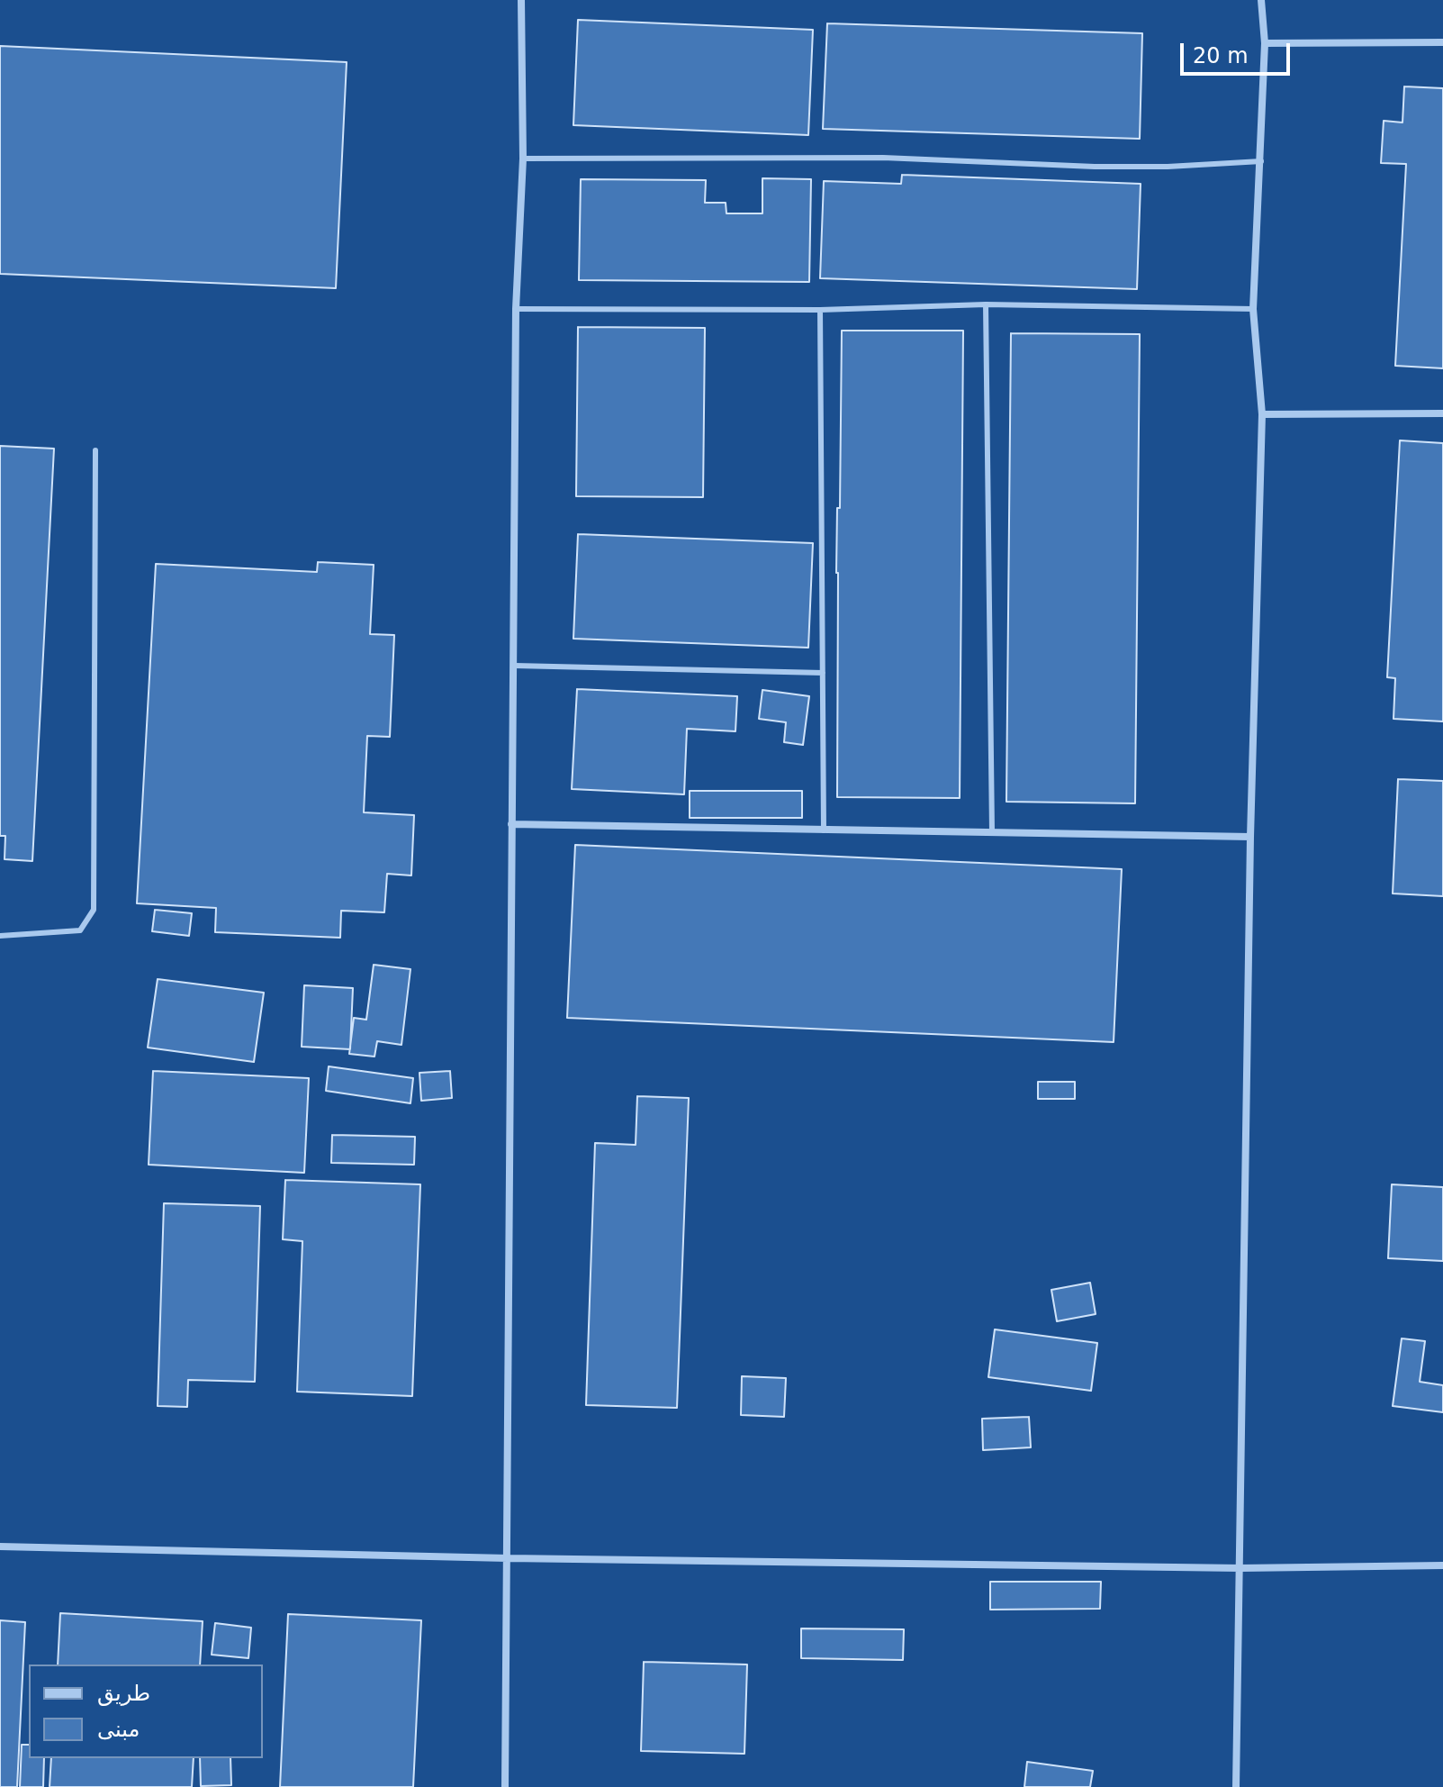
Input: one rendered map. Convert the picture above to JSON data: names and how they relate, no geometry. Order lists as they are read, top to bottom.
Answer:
{
  "legend": ["طريق", "مبنى"],
  "scale_bar": "20 m"
}
